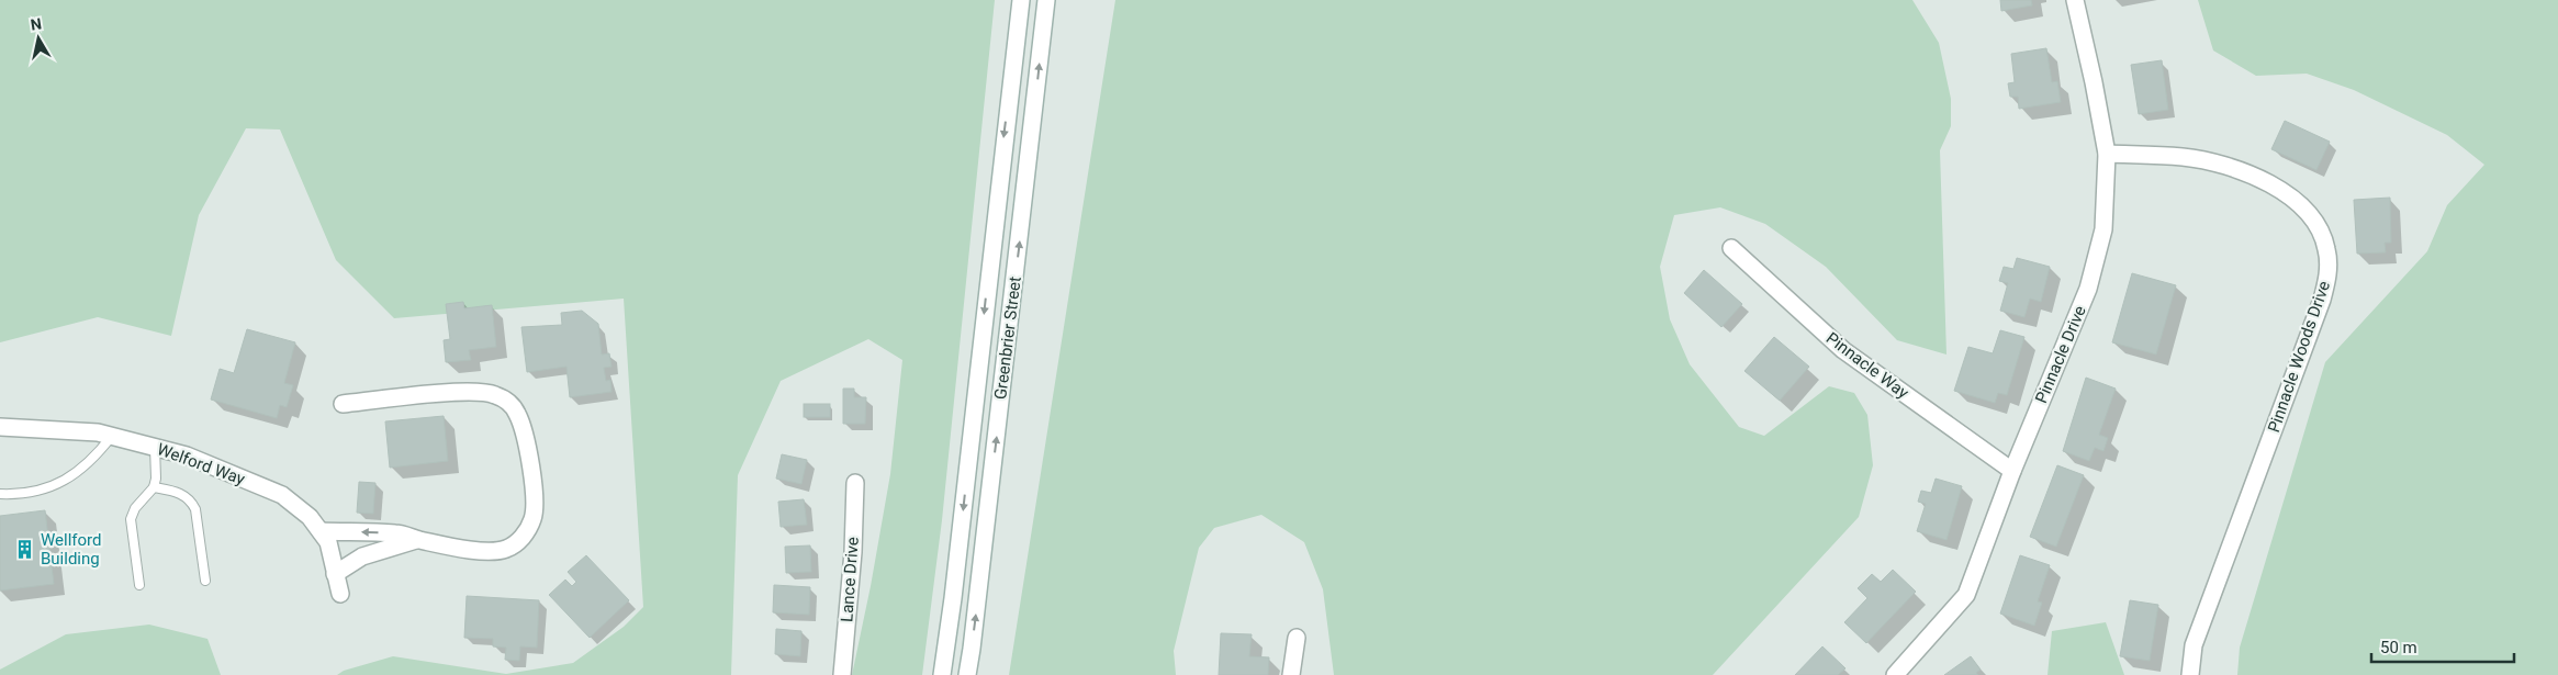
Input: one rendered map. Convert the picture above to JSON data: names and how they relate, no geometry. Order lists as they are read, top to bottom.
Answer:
{
  "streets": {
    "street": [
      "Greenbrier Street",
      "Pinnacle Drive",
      "Pinnacle Woods Drive",
      "Pinnacle Way",
      "Welford Way",
      "Lance Drive"
    ]
  },
  "crossings": [
    ["Pinnacle Drive", "Pinnacle Woods Drive"],
    ["Pinnacle Drive", "Pinnacle Way"]
  ],
  "places": {
    "building": ["Wellford Building"]
  },
  "scale_bar": "50 m",
  "north": "top"
}
